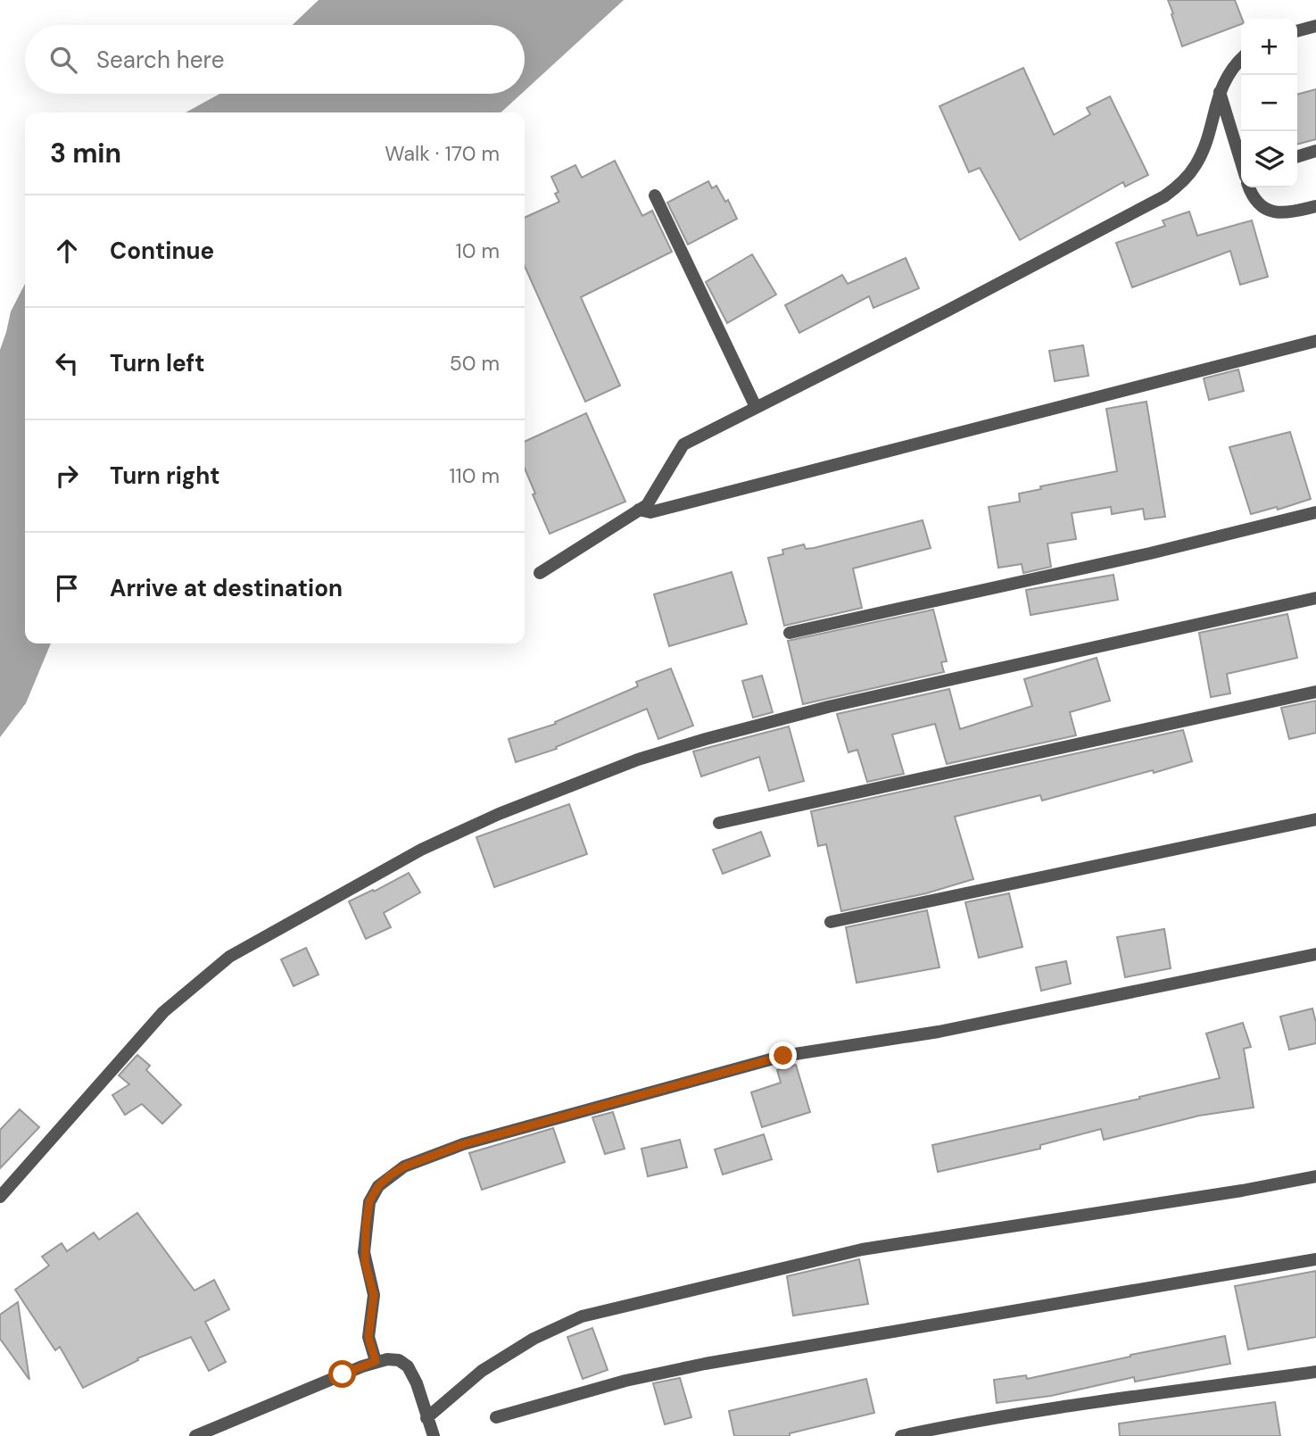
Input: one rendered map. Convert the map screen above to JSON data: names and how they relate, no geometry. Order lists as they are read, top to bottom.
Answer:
{
  "page": {
    "map_buttons": ["+", "−"],
    "search": "Search here",
    "heading": ["3 min", "Walk · 170 m"],
    "list": [
      ["Continue", "10 m"],
      ["Turn left", "50 m"],
      ["Turn right", "110 m"],
      "Arrive at destination"
    ]
  }
}
